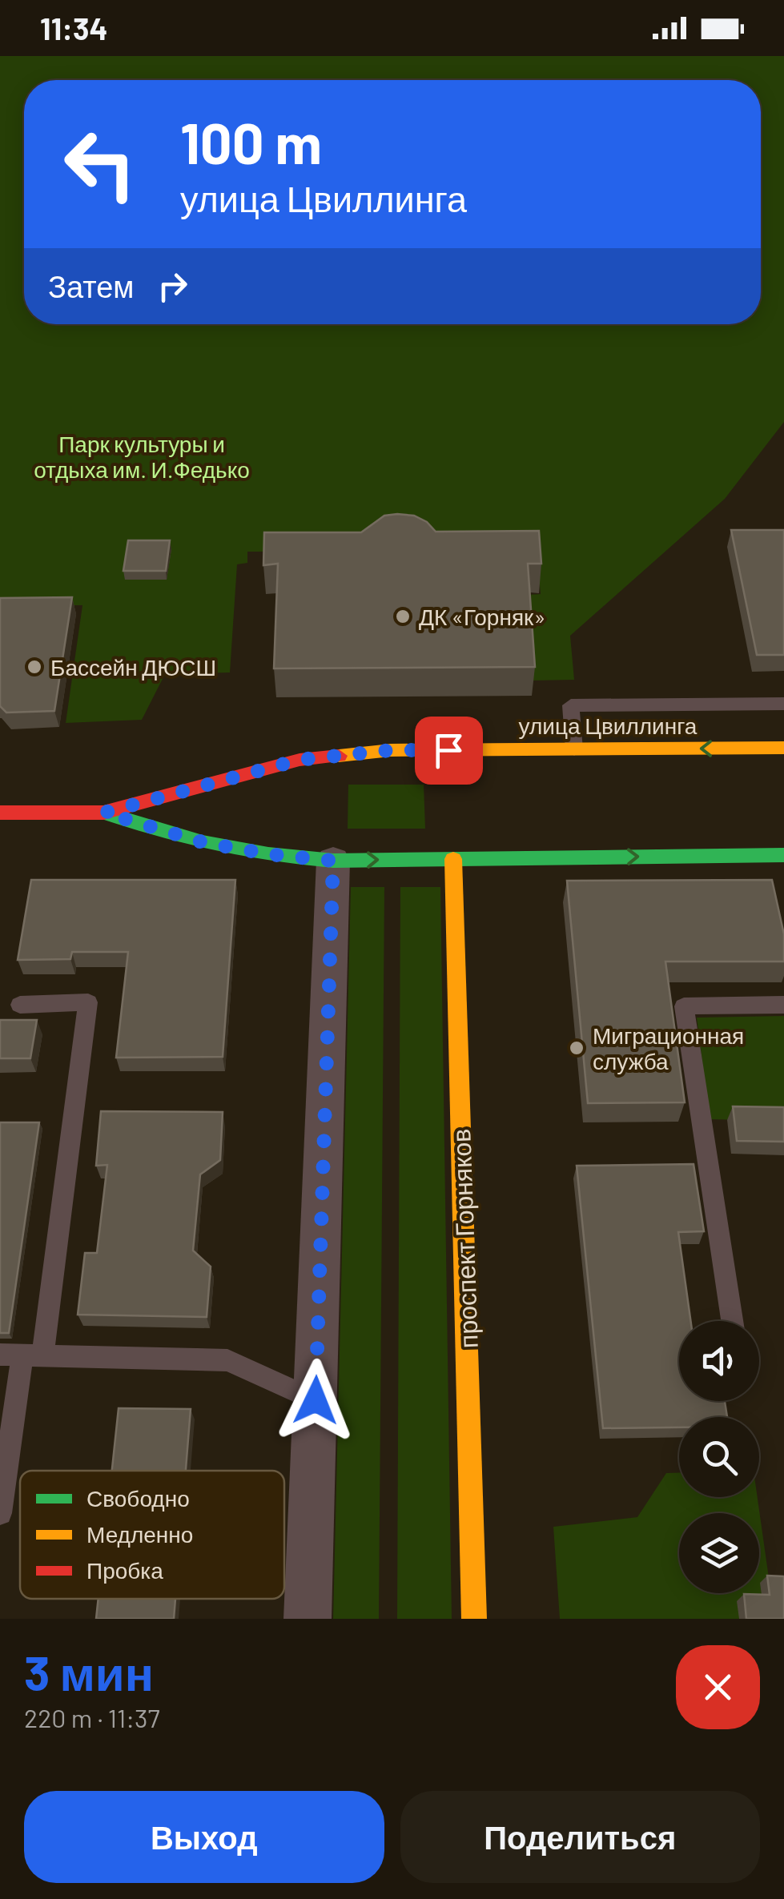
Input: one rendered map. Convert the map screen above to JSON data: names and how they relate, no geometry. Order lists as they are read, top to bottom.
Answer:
{
  "streets": {
    "street": ["улица Цвиллинга", "проспект Горняков"]
  },
  "crossings": [
    ["улица Цвиллинга", "проспект Горняков"]
  ],
  "parks": ["Парк культуры и отдыха им. И.Федько"],
  "places": ["ДК «Горняк»", "Бассейн ДЮСШ", "Миграционная служба"],
  "legend": ["Свободно", "Медленно", "Пробка"],
  "page": {
    "status": "11:34",
    "turn": ["100 m", "улица Цвиллинга"],
    "then": "Затем",
    "heading": ["3 мин", "220 m · 11:37"],
    "buttons": ["Выход", "Поделиться"]
  }
}
